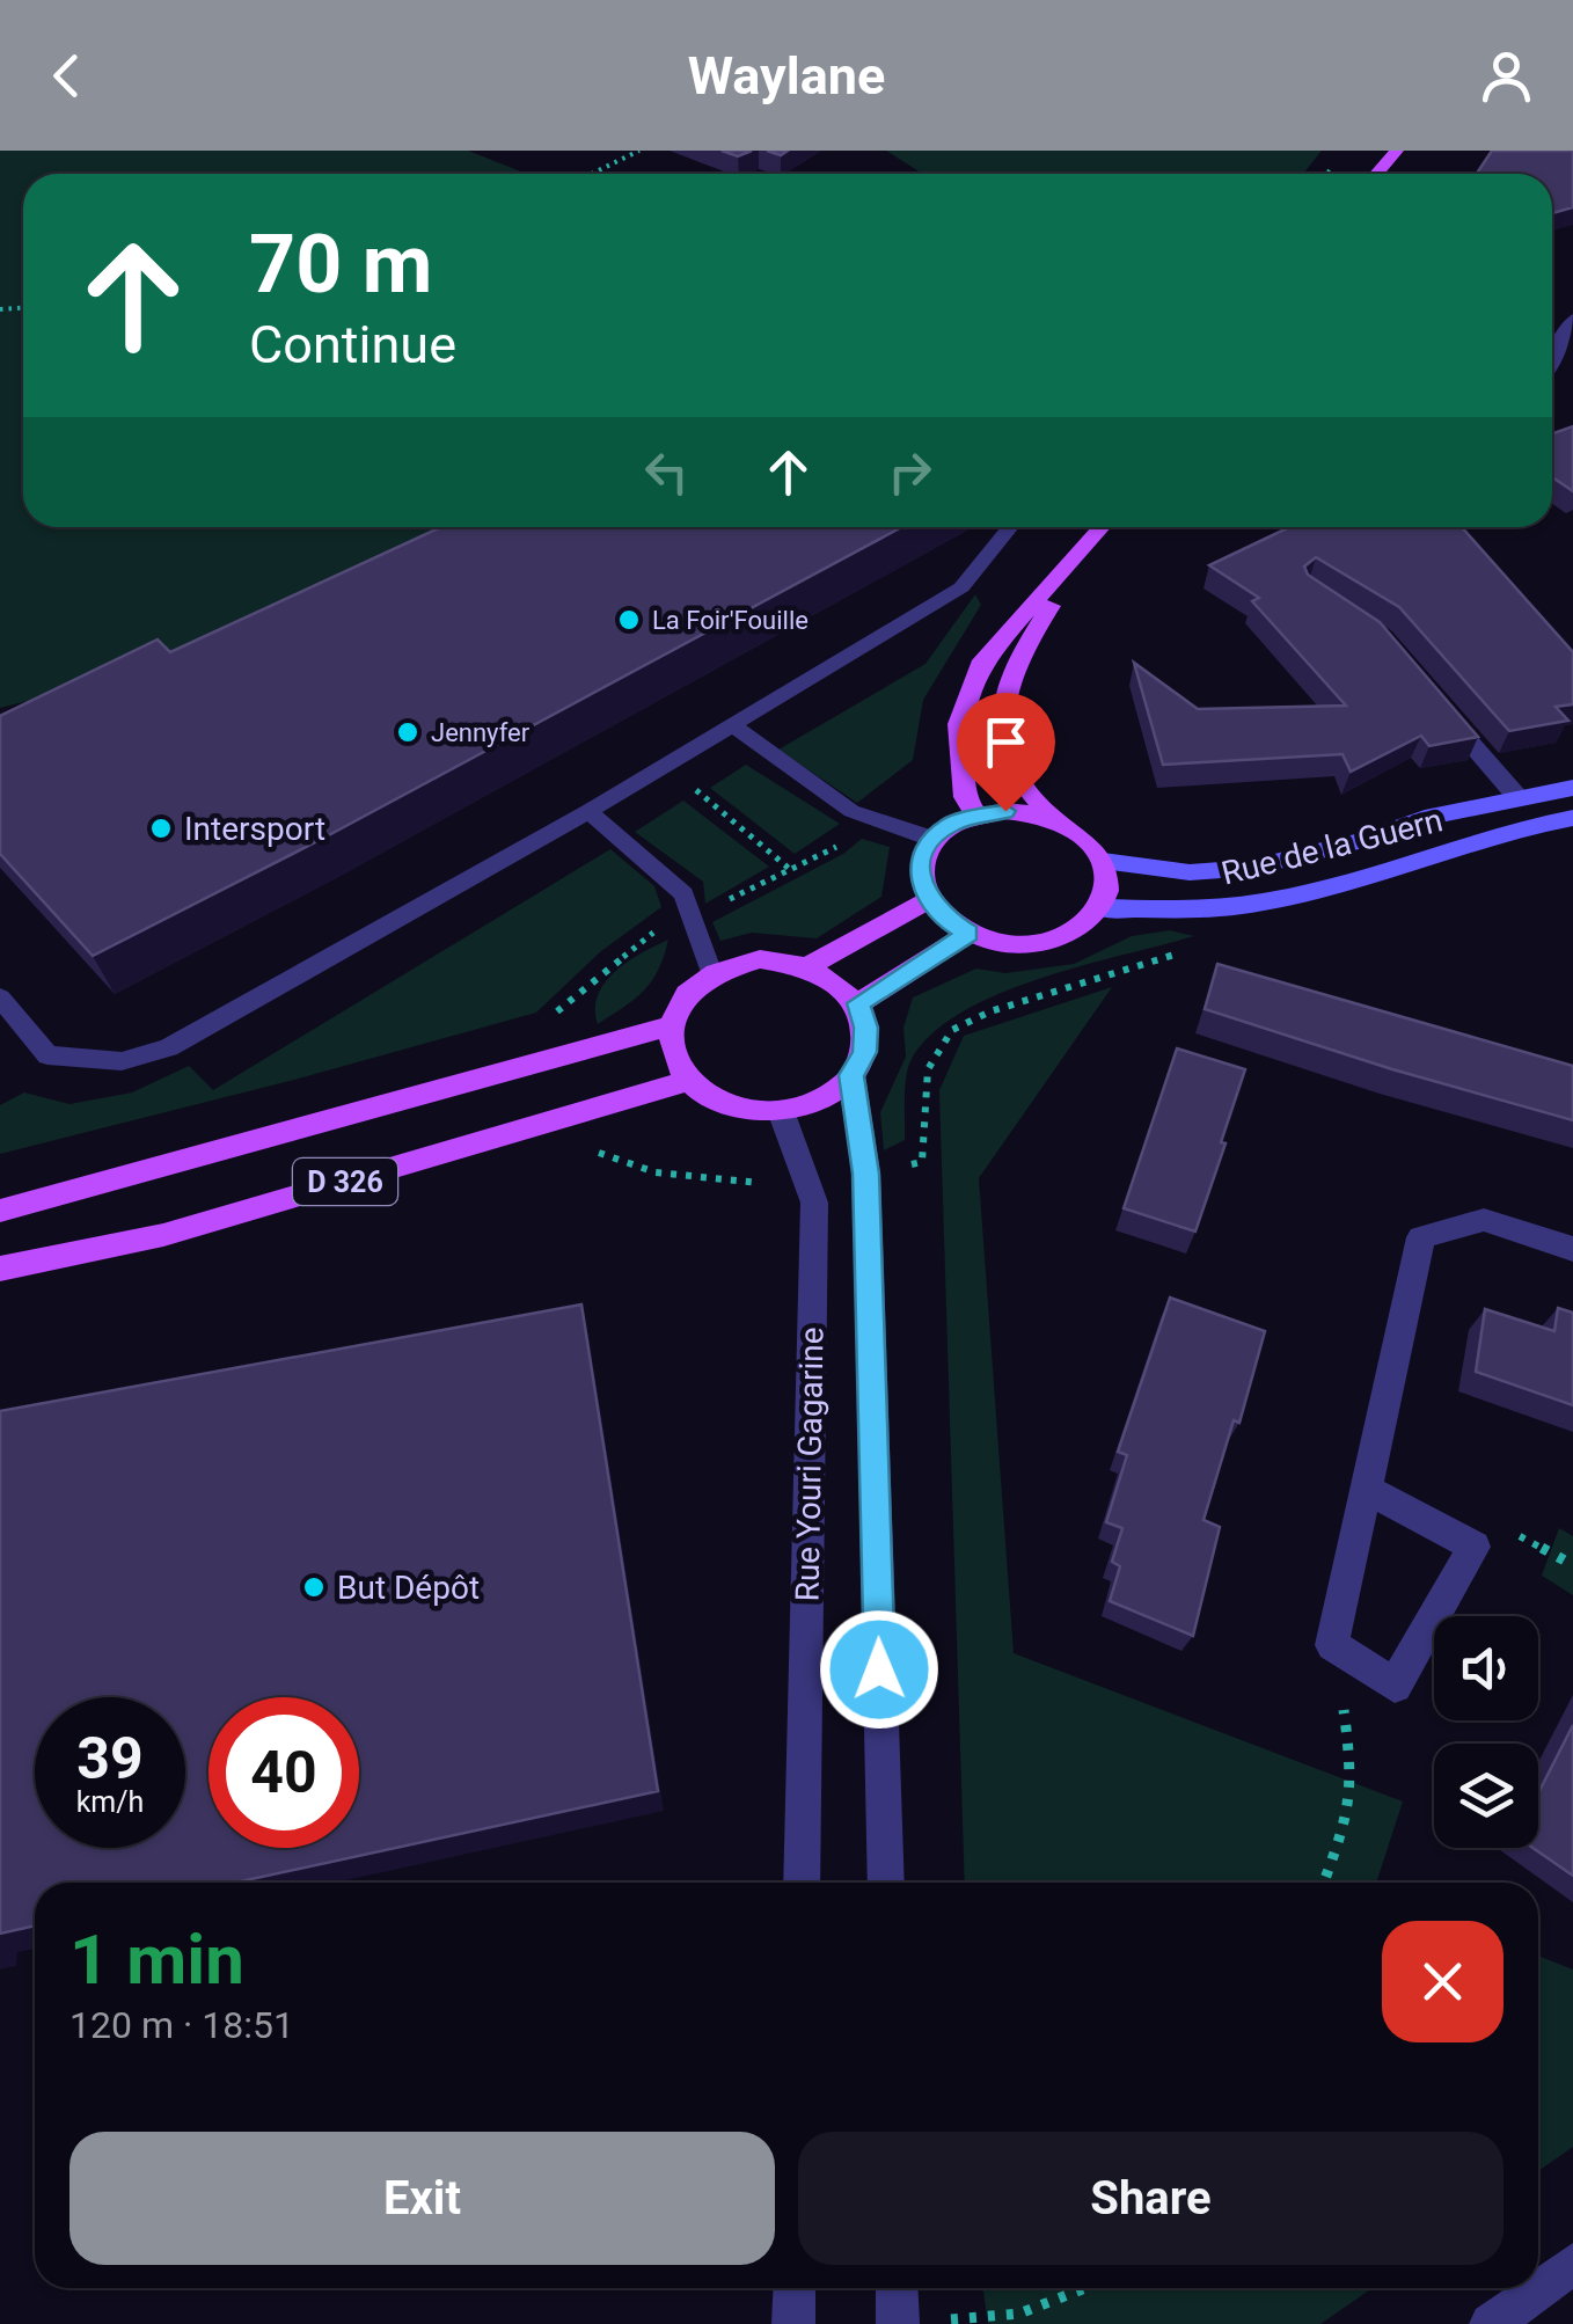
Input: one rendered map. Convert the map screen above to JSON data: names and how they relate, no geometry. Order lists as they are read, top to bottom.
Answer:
{
  "streets": {
    "main road": ["Rue de la Guern", "D 326"],
    "street": ["Rue Youri Gagarine"]
  },
  "crossings": [
    ["D 326", "Rue Youri Gagarine"]
  ],
  "places": [
    "La Foir'Fouille",
    "Jennyfer",
    "Intersport",
    "But Dépôt"
  ],
  "page": {
    "header": "Waylane",
    "turn": ["70 m", "Continue"],
    "speed": "39 km/h",
    "limit": "40",
    "heading": ["1 min", "120 m · 18:51"],
    "buttons": ["Exit", "Share"]
  }
}
